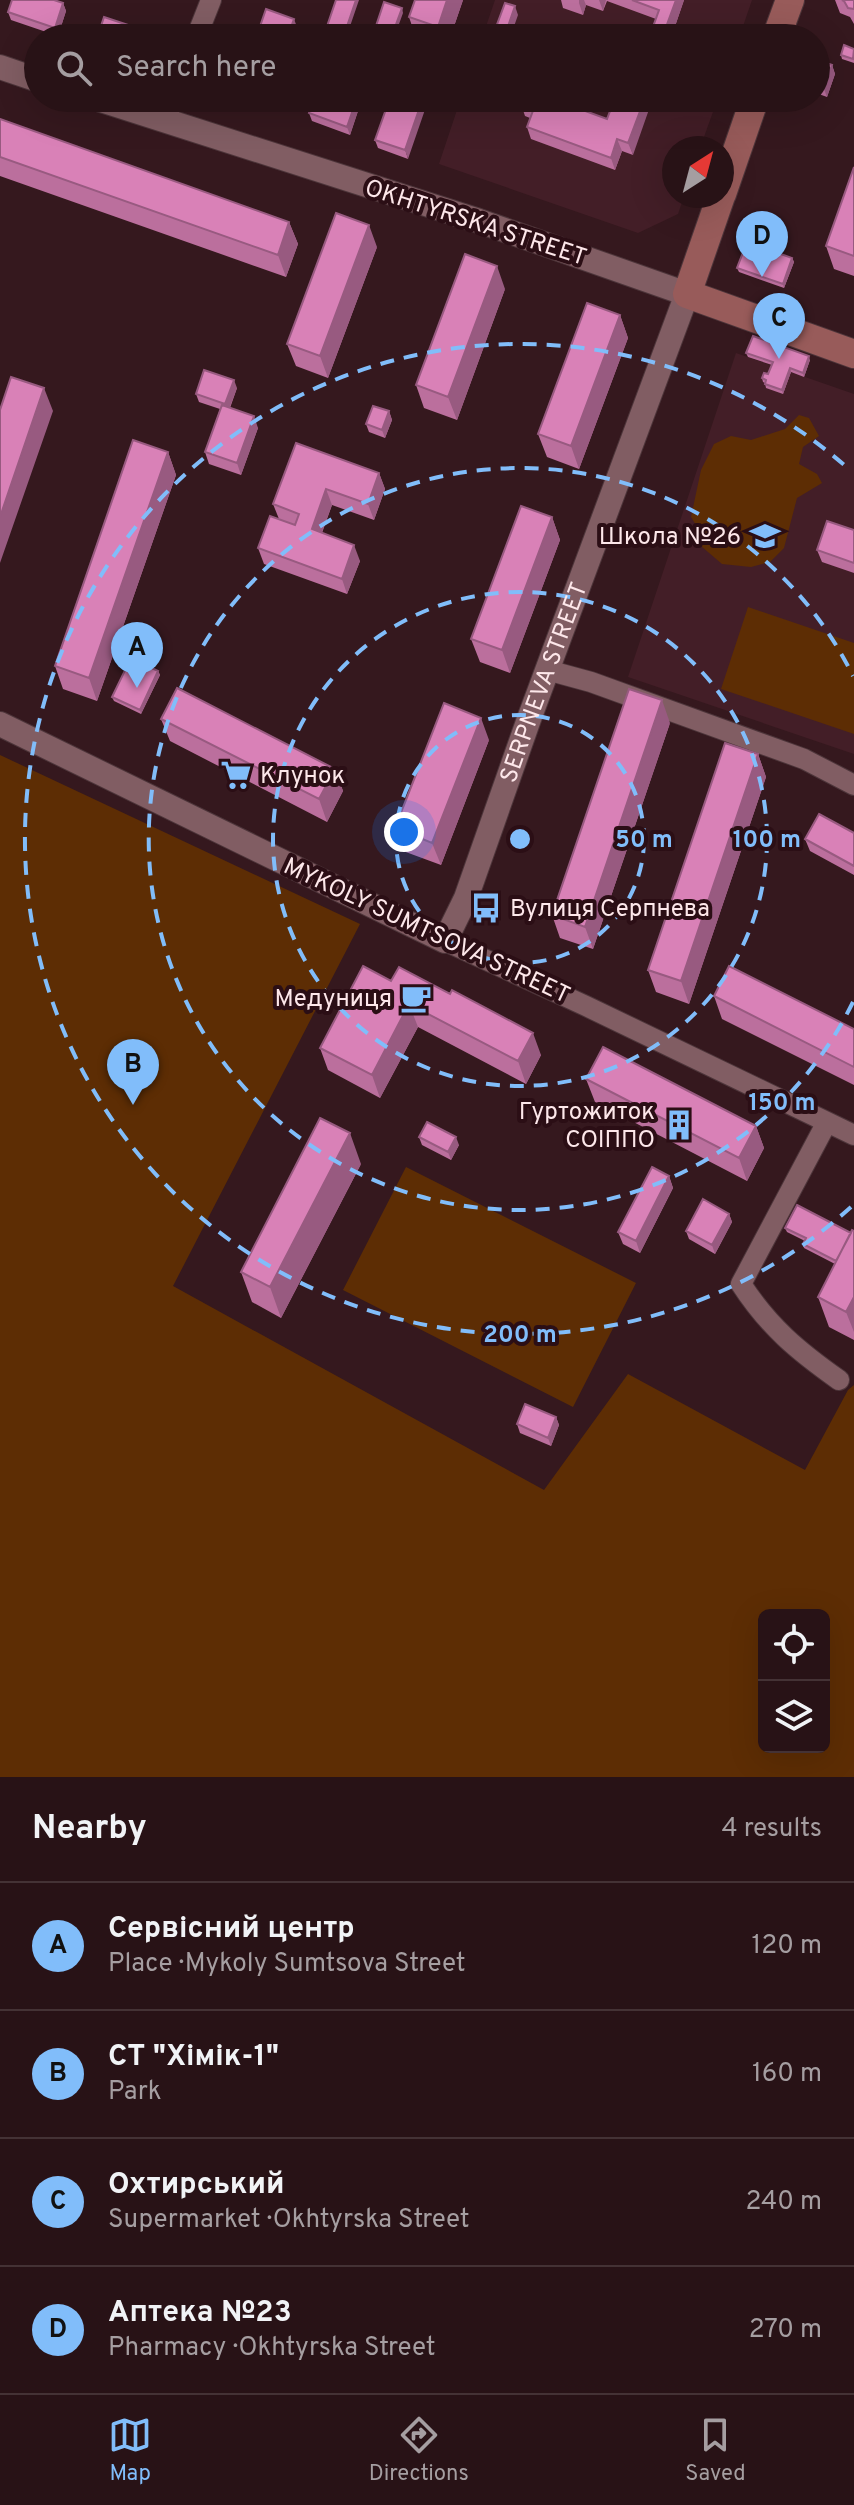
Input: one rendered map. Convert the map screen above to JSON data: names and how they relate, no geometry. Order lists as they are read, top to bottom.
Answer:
{
  "streets": {
    "main road": ["OKHTYRSKA STREET", "SERPNEVA STREET"],
    "street": ["MYKOLY SUMTSOVA STREET"]
  },
  "crossings": [
    ["OKHTYRSKA STREET", "SERPNEVA STREET"],
    ["SERPNEVA STREET", "MYKOLY SUMTSOVA STREET"]
  ],
  "places": {
    "school or university": ["Школа №26"],
    "supermarket": ["Клунок"],
    "bus stop": ["Вулиця Серпнева"],
    "cafe": ["Медуниця"],
    "building": ["Гуртожиток СОІППО"]
  },
  "north": "top right",
  "page": {
    "search": "Search here",
    "pins": [
      "D",
      "C",
      "A",
      "B"
    ],
    "heading": ["Nearby", "4 results"],
    "list": [
      {
        "mark": "A",
        "name": "Сервісний центр",
        "note": "Place · Mykoly Sumtsova Street",
        "value": "120 m"
      },
      {
        "mark": "B",
        "name": "СТ \"Хімік-1\"",
        "note": "Park",
        "value": "160 m"
      },
      {
        "mark": "C",
        "name": "Охтирський",
        "note": "Supermarket · Okhtyrska Street",
        "value": "240 m"
      },
      {
        "mark": "D",
        "name": "Аптека №23",
        "note": "Pharmacy · Okhtyrska Street",
        "value": "270 m"
      }
    ],
    "nav": ["Map", "Directions", "Saved"]
  },
  "rings": [
    "50 m",
    "100 m",
    "150 m",
    "200 m"
  ]
}
